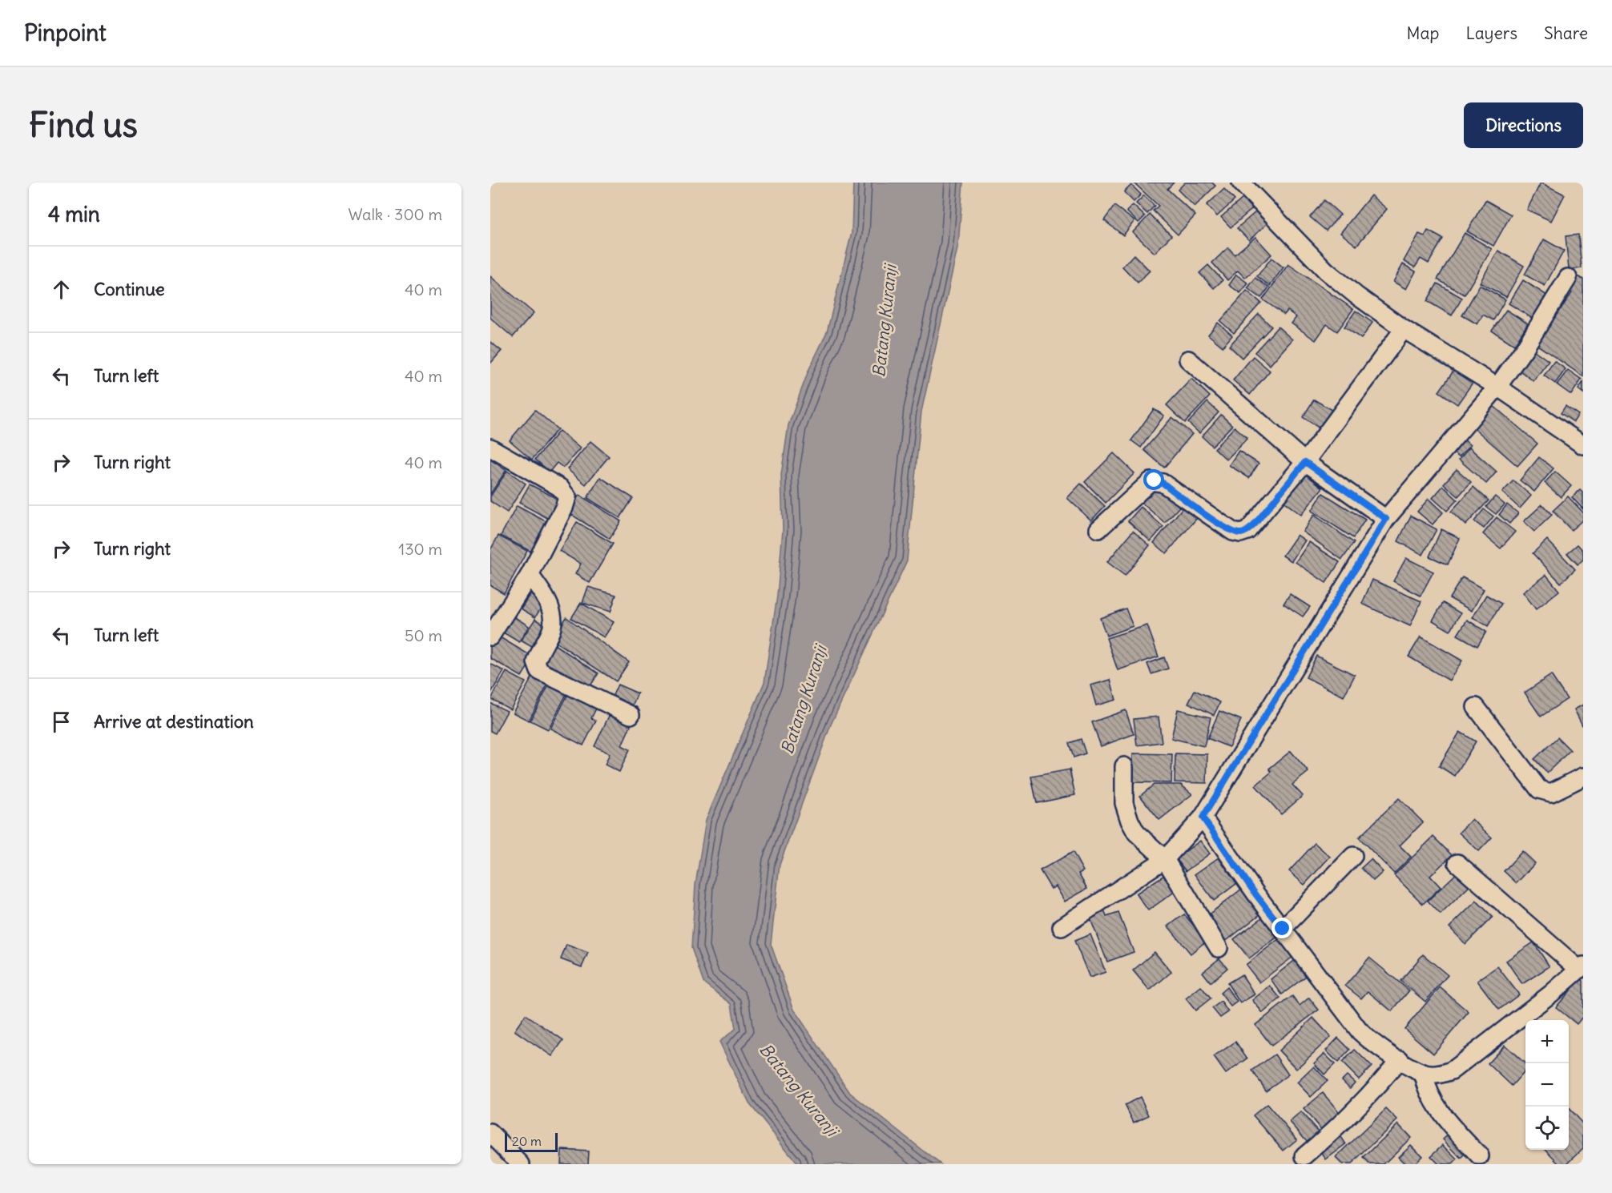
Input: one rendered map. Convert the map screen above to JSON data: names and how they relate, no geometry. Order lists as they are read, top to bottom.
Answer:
{
  "water": ["Batang Kuranji"],
  "scale_bar": "20 m",
  "page": {
    "header": "Pinpoint",
    "nav": ["Map", "Layers", "Share"],
    "buttons": "Directions",
    "title": "Find us",
    "heading": ["4 min", "Walk · 300 m"],
    "list": [
      ["Continue", "40 m"],
      ["Turn left", "40 m"],
      ["Turn right", "40 m"],
      ["Turn right", "130 m"],
      ["Turn left", "50 m"],
      "Arrive at destination"
    ],
    "map_buttons": ["+", "−"],
    "scale": "20 m"
  }
}
